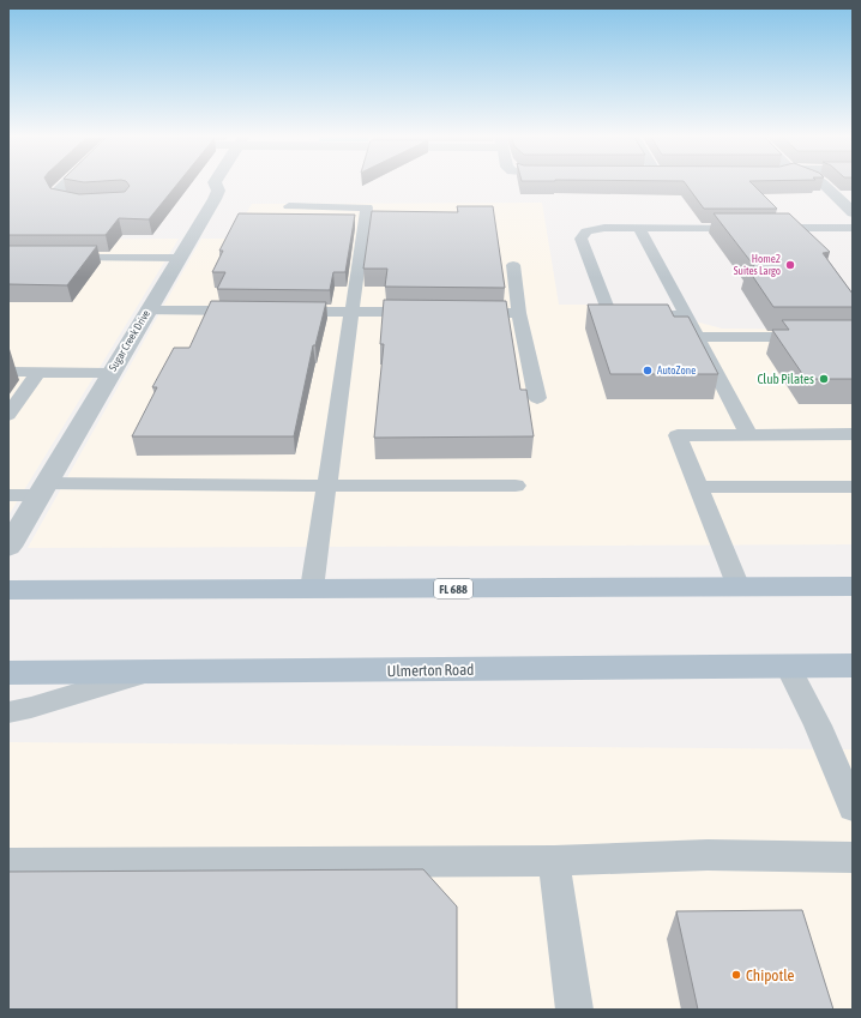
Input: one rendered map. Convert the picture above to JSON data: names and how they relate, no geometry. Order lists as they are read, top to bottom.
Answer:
{
  "streets": {
    "main road": ["FL 688", "Ulmerton Road"],
    "street": ["Sugar Creek Drive"]
  },
  "places": [
    "Home2 Suites Largo",
    "AutoZone",
    "Club Pilates",
    "Chipotle"
  ]
}
